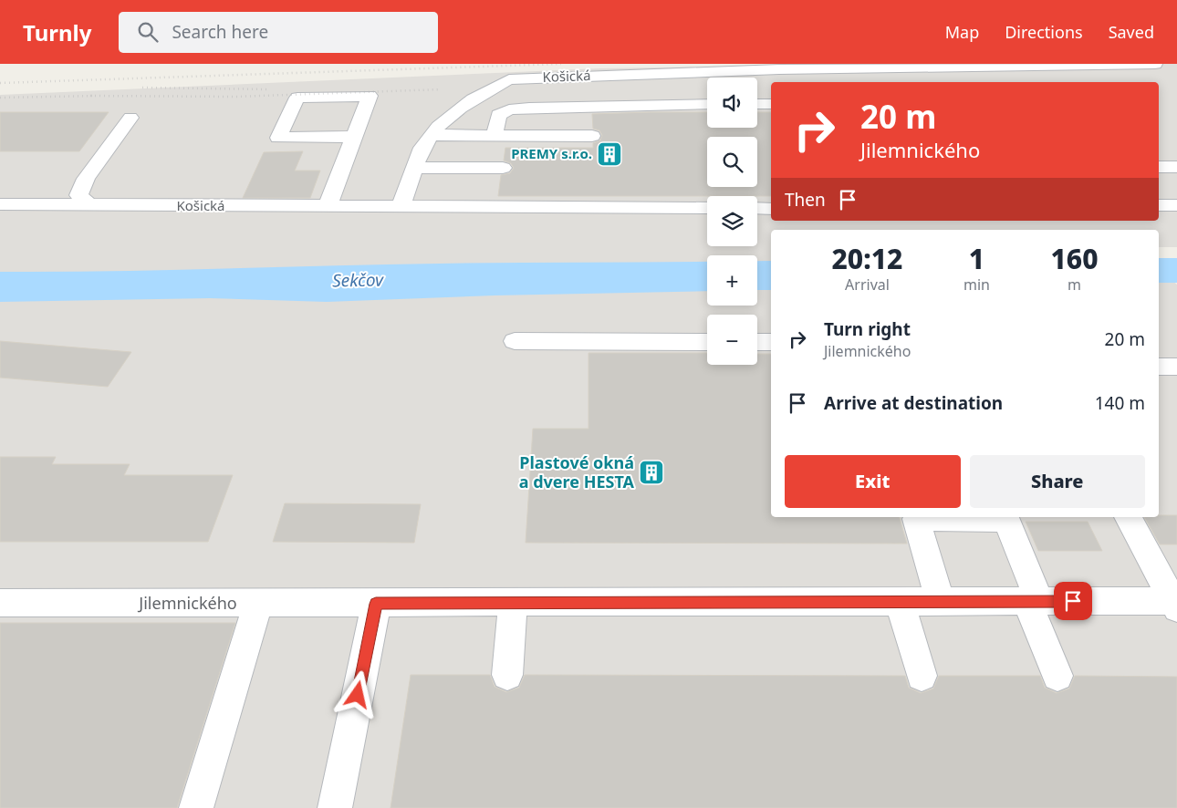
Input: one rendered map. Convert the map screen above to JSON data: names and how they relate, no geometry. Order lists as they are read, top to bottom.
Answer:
{
  "streets": {
    "street": ["Košická", "Jilemnického"]
  },
  "water": ["Sekčov"],
  "places": {
    "building": ["PREMY s.r.o.", "Plastové okná a dvere HESTA"]
  },
  "page": {
    "header": "Turnly",
    "search": "Search here",
    "nav": ["Map", "Directions", "Saved"],
    "map_buttons": ["+", "−"],
    "turn": ["20 m", "Jilemnického"],
    "then": "Then",
    "eta": [
      "20:12",
      "Arrival",
      "1",
      "min",
      "160",
      "m"
    ],
    "list": [
      {
        "name": "Turn right",
        "note": "Jilemnického",
        "value": "20 m"
      },
      {
        "name": "Arrive at destination",
        "value": "140 m"
      }
    ],
    "buttons": ["Exit", "Share"]
  }
}
